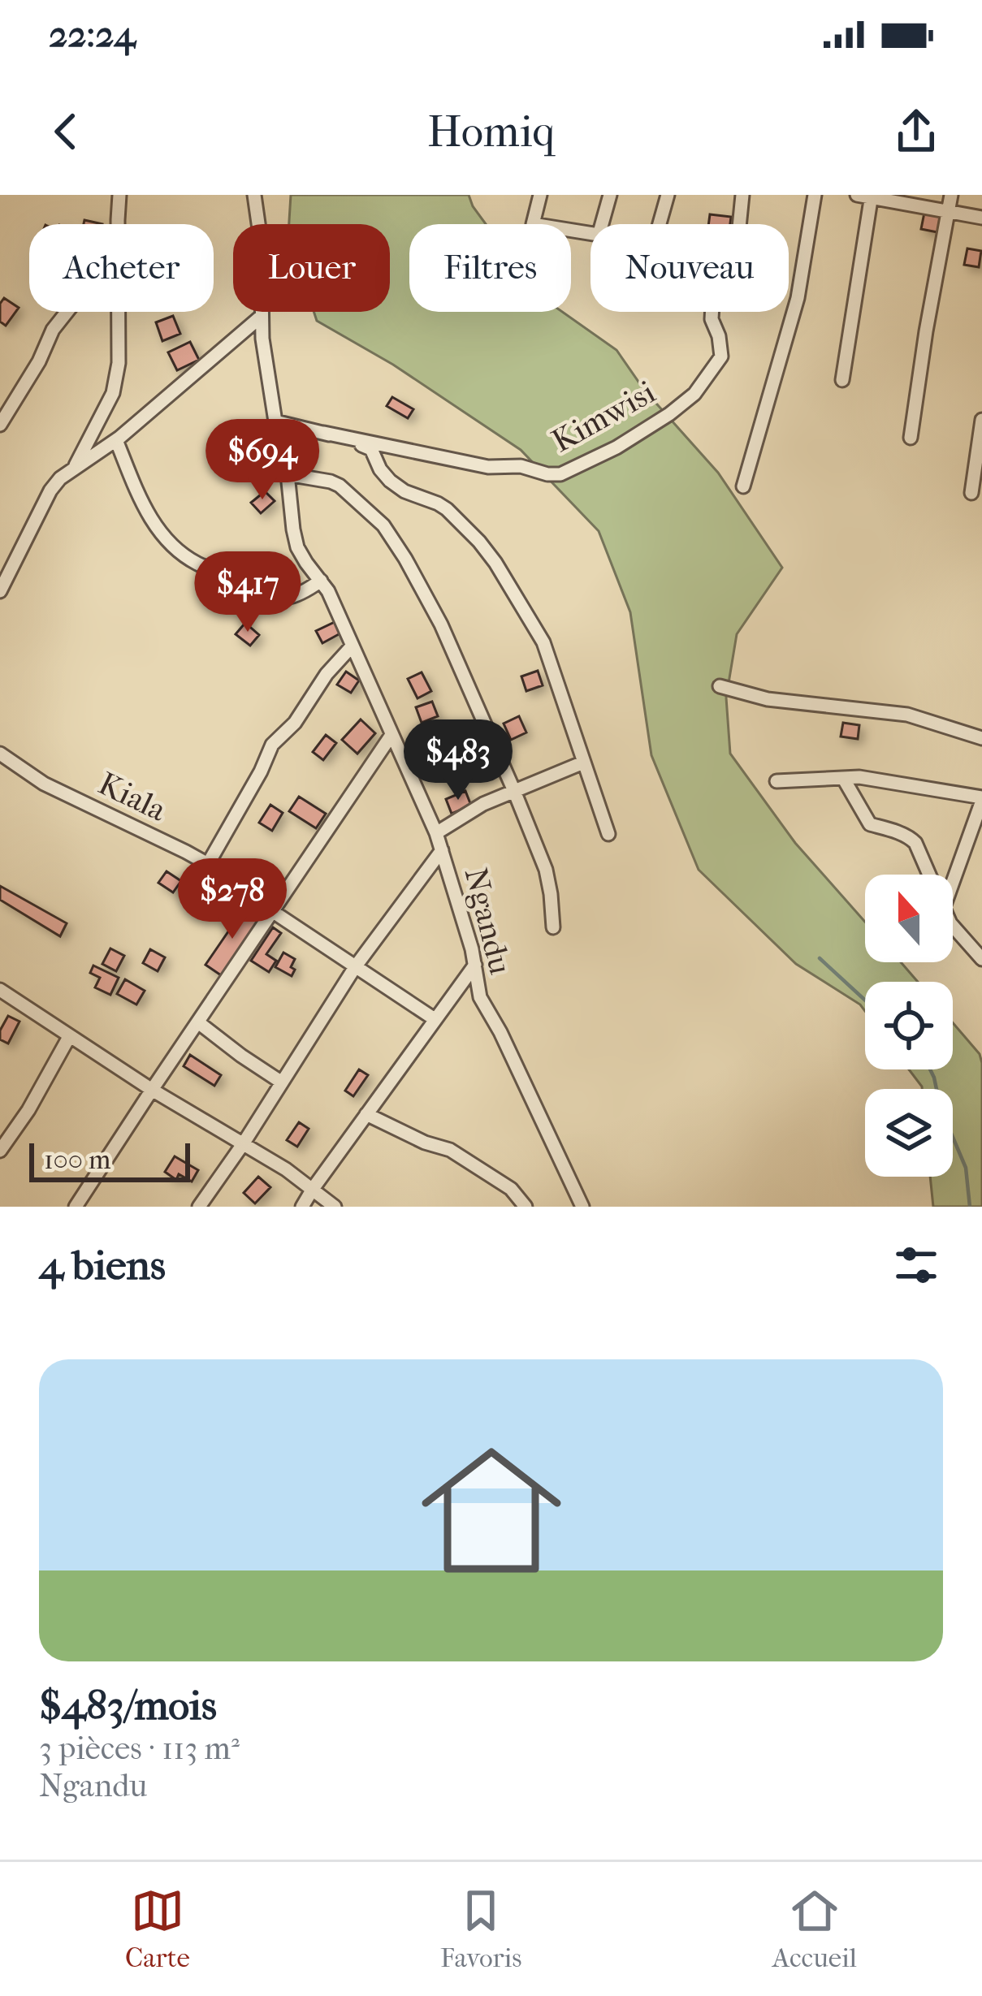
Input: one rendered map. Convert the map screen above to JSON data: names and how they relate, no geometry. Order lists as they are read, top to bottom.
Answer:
{
  "streets": {
    "street": ["Kimwisi", "Kiala", "Ngandu"]
  },
  "scale_bar": "100 m",
  "north": "top",
  "page": {
    "status": "22:24",
    "header": "Homiq",
    "chip": [
      "Acheter",
      "Louer",
      "Filtres",
      "Nouveau"
    ],
    "price": [
      "$694",
      "$417",
      "$483",
      "$278"
    ],
    "scale": "100 m",
    "heading": "4 biens",
    "list": [
      {
        "name": "$483/mois",
        "note": "3 pièces · 113 m² · Ngandu"
      }
    ],
    "tabs": ["Carte", "Favoris", "Accueil"]
  }
}
